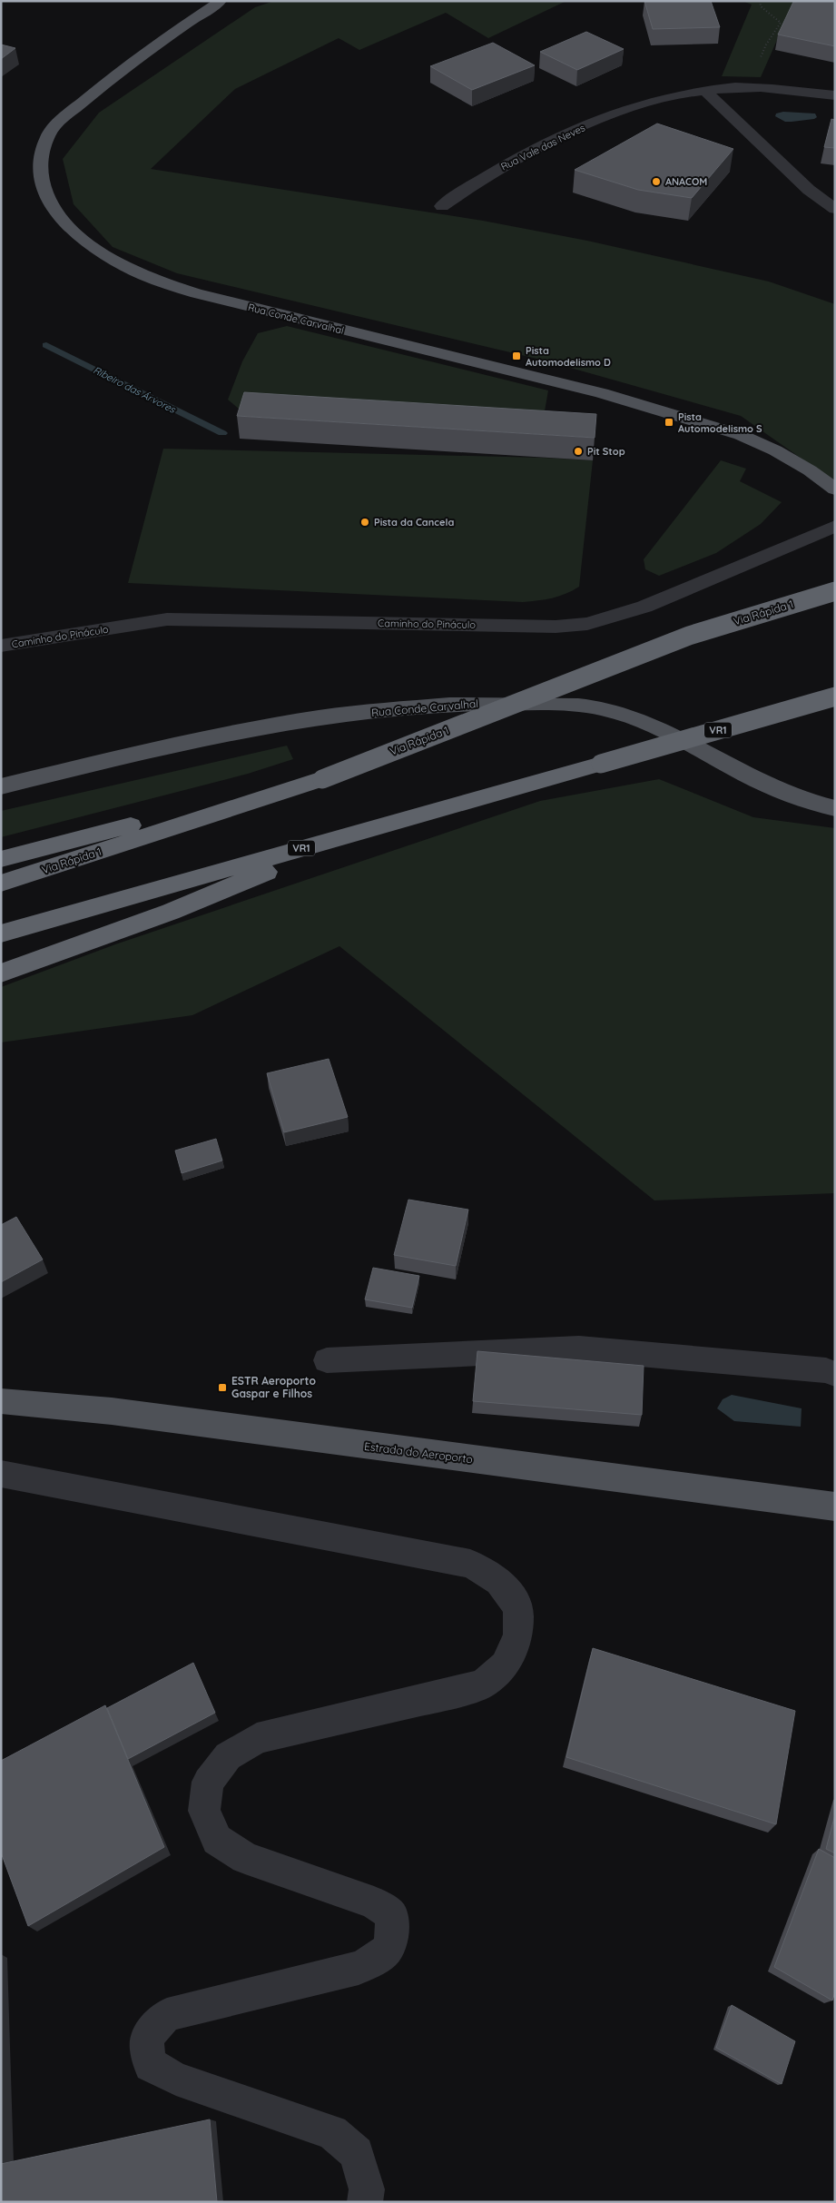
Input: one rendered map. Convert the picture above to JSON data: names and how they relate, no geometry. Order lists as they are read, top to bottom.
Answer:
{
  "streets": {
    "highway": ["Via Rápida 1", "VR1"],
    "main road": ["Rua Conde Carvalhal", "Estrada do Aeroporto"],
    "street": ["Rua Vale das Neves", "Caminho do Pináculo"]
  },
  "water": ["Ribeiro das Árvores"],
  "places": {
    "other": ["ANACOM", "Pit Stop", "Pista da Cancela"],
    "transit": ["Pista Automodelismo D", "Pista Automodelismo S", "ESTR Aeroporto Gaspar e Filhos"]
  }
}
